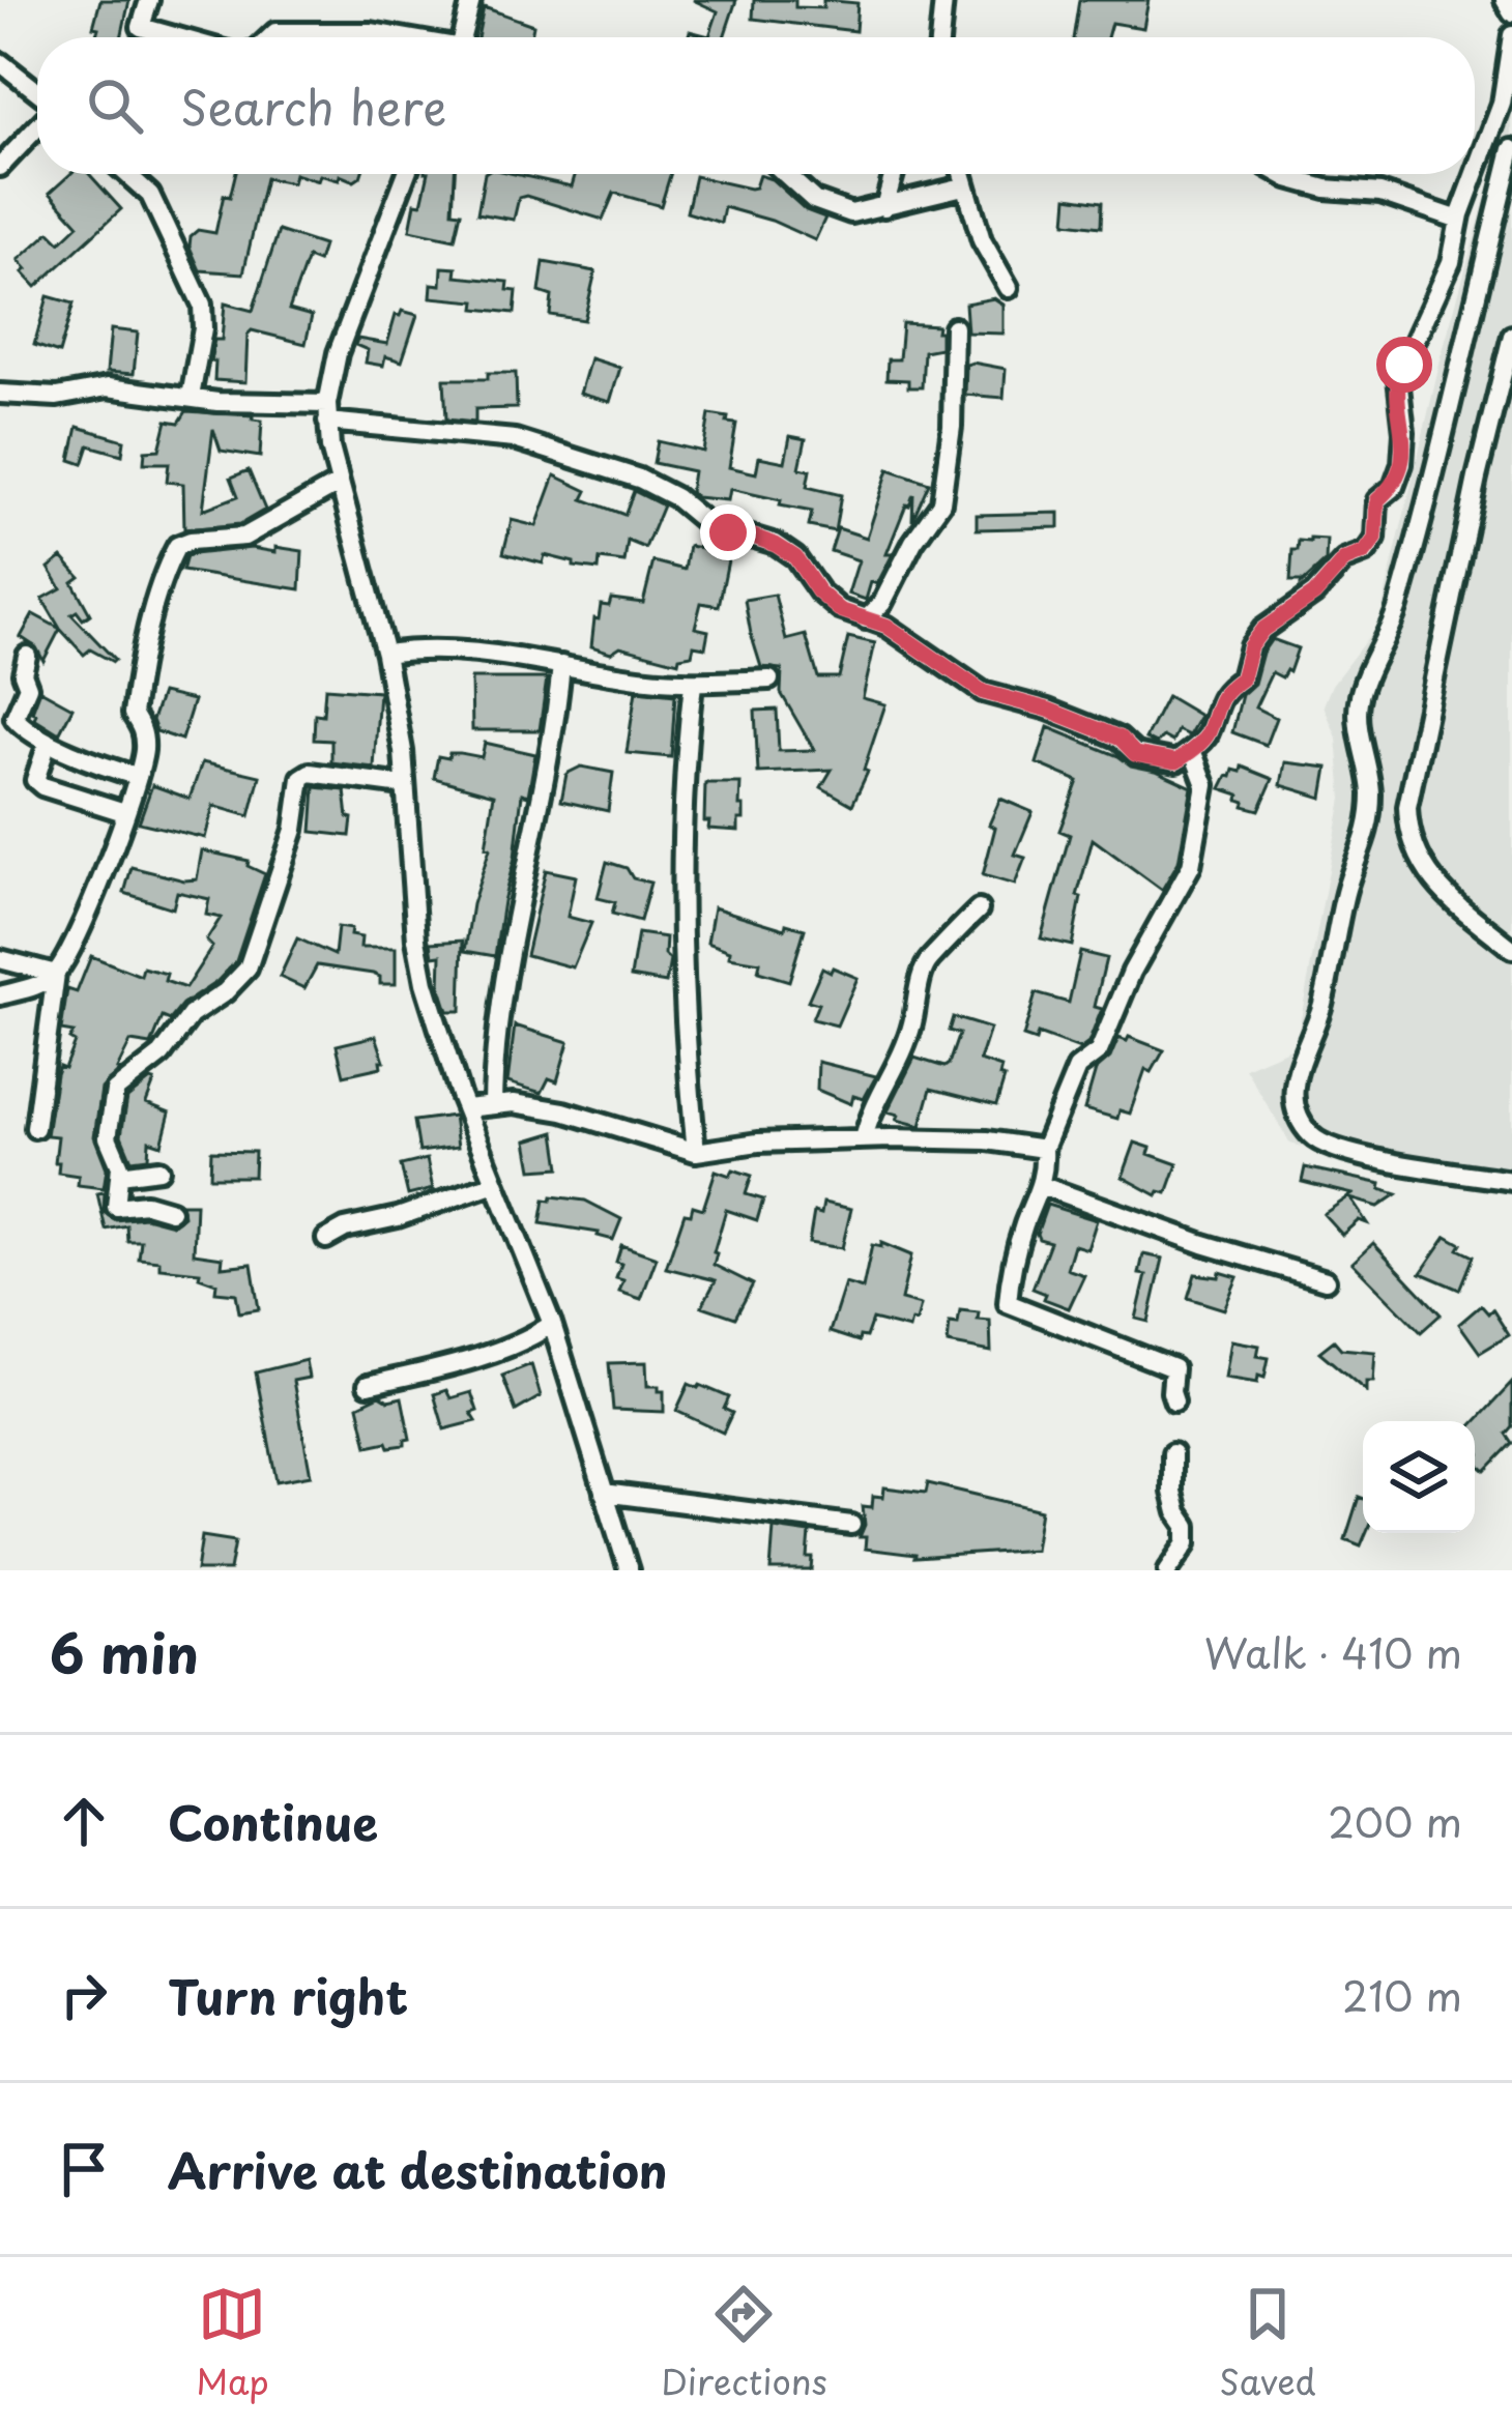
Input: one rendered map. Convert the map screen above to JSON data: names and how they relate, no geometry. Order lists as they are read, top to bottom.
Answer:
{
  "page": {
    "search": "Search here",
    "heading": ["6 min", "Walk · 410 m"],
    "list": [
      ["Continue", "200 m"],
      ["Turn right", "210 m"],
      "Arrive at destination"
    ],
    "nav": ["Map", "Directions", "Saved"]
  }
}
